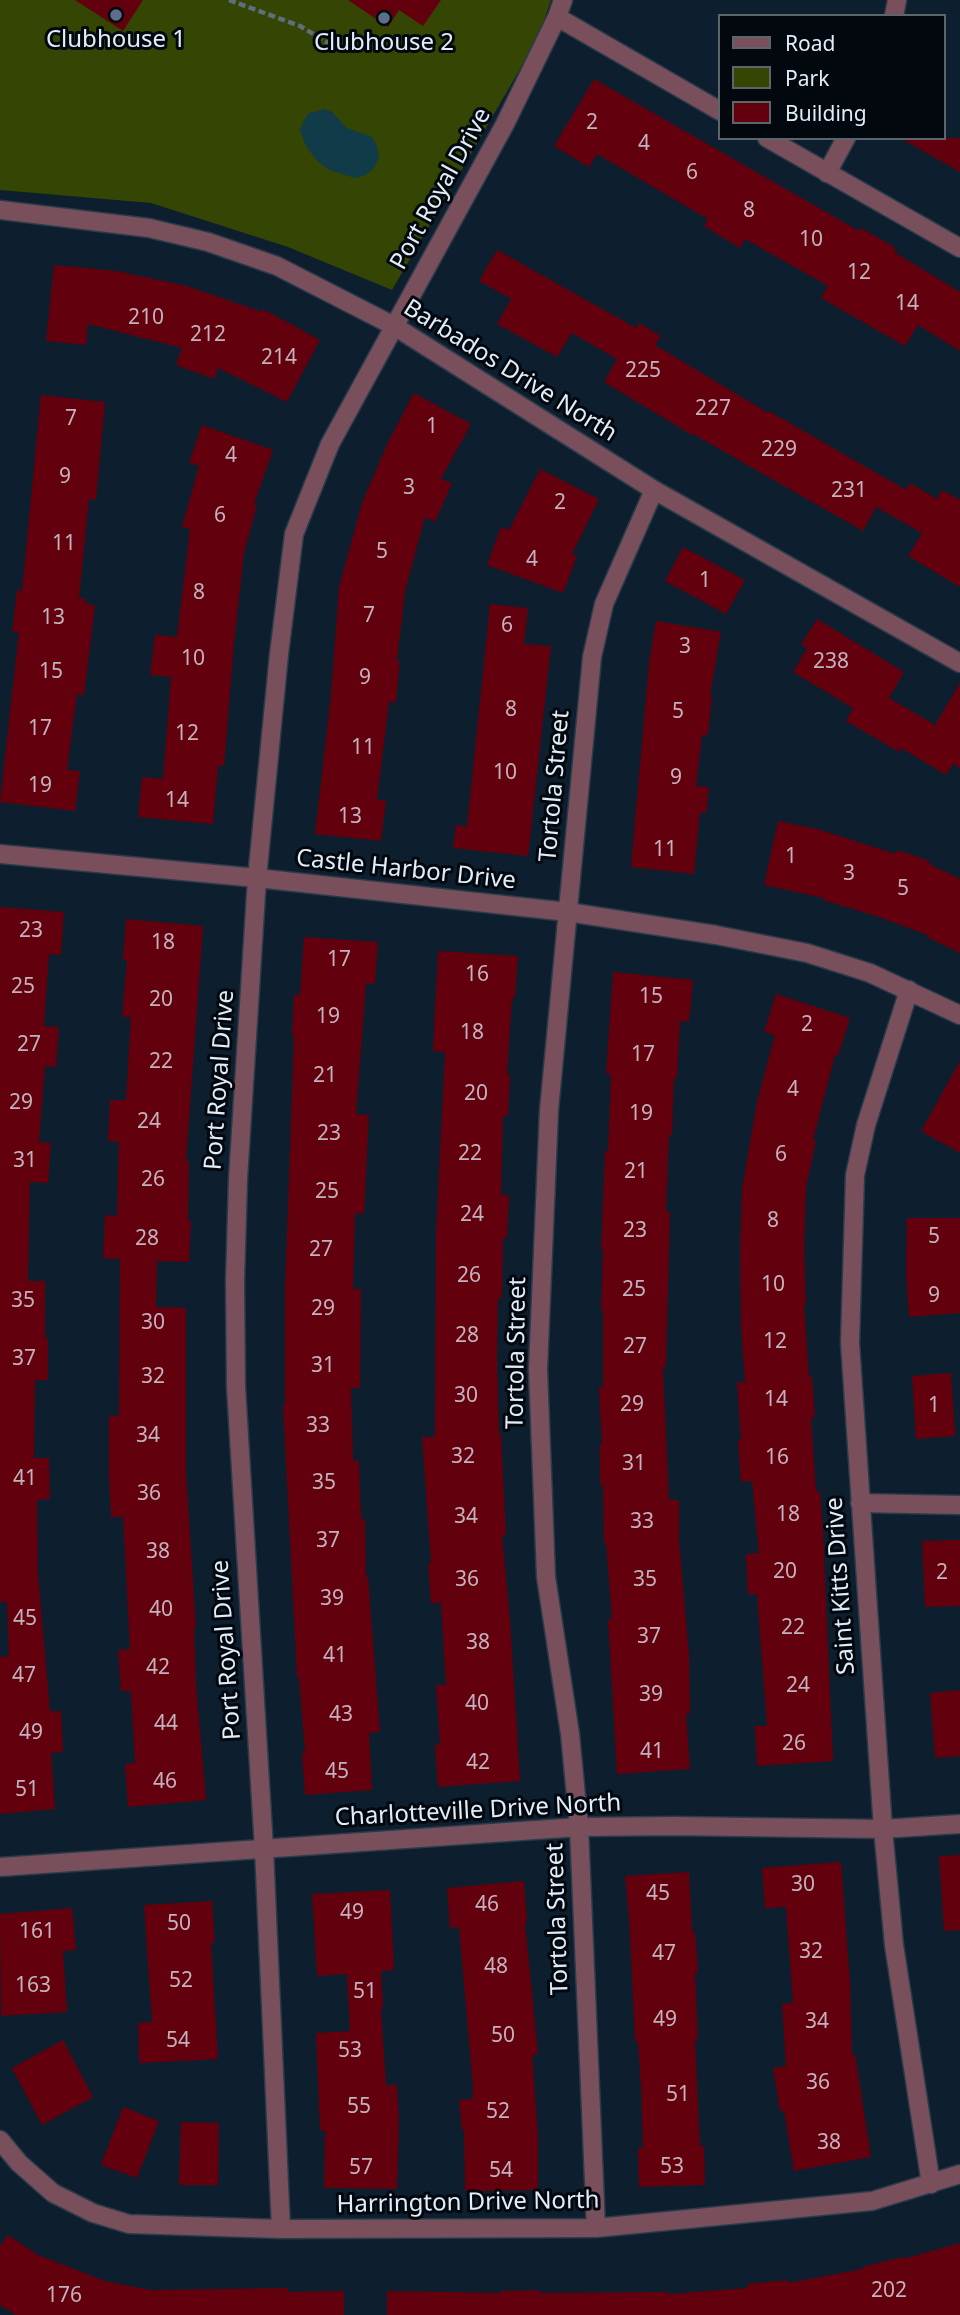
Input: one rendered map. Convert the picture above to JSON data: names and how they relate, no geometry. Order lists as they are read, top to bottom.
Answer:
{
  "streets": {
    "street": [
      "Port Royal Drive",
      "Barbados Drive North",
      "Tortola Street",
      "Castle Harbor Drive",
      "Saint Kitts Drive",
      "Charlotteville Drive North",
      "Harrington Drive North"
    ]
  },
  "crossings": [
    ["Port Royal Drive", "Barbados Drive North"],
    ["Port Royal Drive", "Castle Harbor Drive"],
    ["Port Royal Drive", "Charlotteville Drive North"],
    ["Port Royal Drive", "Harrington Drive North"],
    ["Barbados Drive North", "Tortola Street"],
    ["Tortola Street", "Castle Harbor Drive"],
    ["Tortola Street", "Charlotteville Drive North"],
    ["Tortola Street", "Harrington Drive North"],
    ["Castle Harbor Drive", "Saint Kitts Drive"],
    ["Saint Kitts Drive", "Charlotteville Drive North"],
    ["Saint Kitts Drive", "Harrington Drive North"]
  ],
  "places": ["Clubhouse 1", "Clubhouse 2"],
  "house_numbers": [
    "2",
    "4",
    "6",
    "8",
    "10",
    "12",
    "14",
    "210",
    "212",
    "214",
    "225",
    "227",
    "7",
    "1",
    "229",
    "4",
    "9",
    "3",
    "231",
    "2",
    "6",
    "11",
    "5",
    "4",
    "1",
    "8",
    "7",
    "13",
    "6",
    "3",
    "10",
    "238",
    "15",
    "9",
    "8",
    "5",
    "17",
    "12",
    "11",
    "10",
    "9",
    "19",
    "14",
    "13",
    "11",
    "1",
    "3",
    "5",
    "23",
    "18",
    "17",
    "16",
    "25",
    "15",
    "20",
    "19",
    "2",
    "18",
    "27",
    "17",
    "22",
    "21",
    "4",
    "20",
    "29",
    "19",
    "24",
    "23",
    "22",
    "6",
    "31",
    "21",
    "26",
    "25",
    "24",
    "8",
    "23",
    "5",
    "28",
    "27",
    "26",
    "10",
    "25",
    "9",
    "35",
    "29",
    "30",
    "28",
    "12",
    "27",
    "37",
    "31",
    "32",
    "30",
    "14",
    "29",
    "1",
    "33",
    "34",
    "32",
    "16",
    "31",
    "41",
    "35",
    "36",
    "18",
    "34",
    "33",
    "37",
    "38",
    "20",
    "2",
    "36",
    "35",
    "39",
    "40",
    "45",
    "22",
    "37",
    "38",
    "41",
    "42",
    "47",
    "24",
    "39",
    "40",
    "43",
    "44",
    "49",
    "26",
    "41",
    "42",
    "45",
    "46",
    "51",
    "30",
    "45",
    "46",
    "49",
    "50",
    "161",
    "32",
    "47",
    "48",
    "52",
    "163",
    "51",
    "49",
    "34",
    "50",
    "54",
    "53",
    "36",
    "51",
    "55",
    "52",
    "38",
    "53",
    "57",
    "54",
    "202",
    "176"
  ],
  "legend": ["Road", "Park", "Building"]
}
